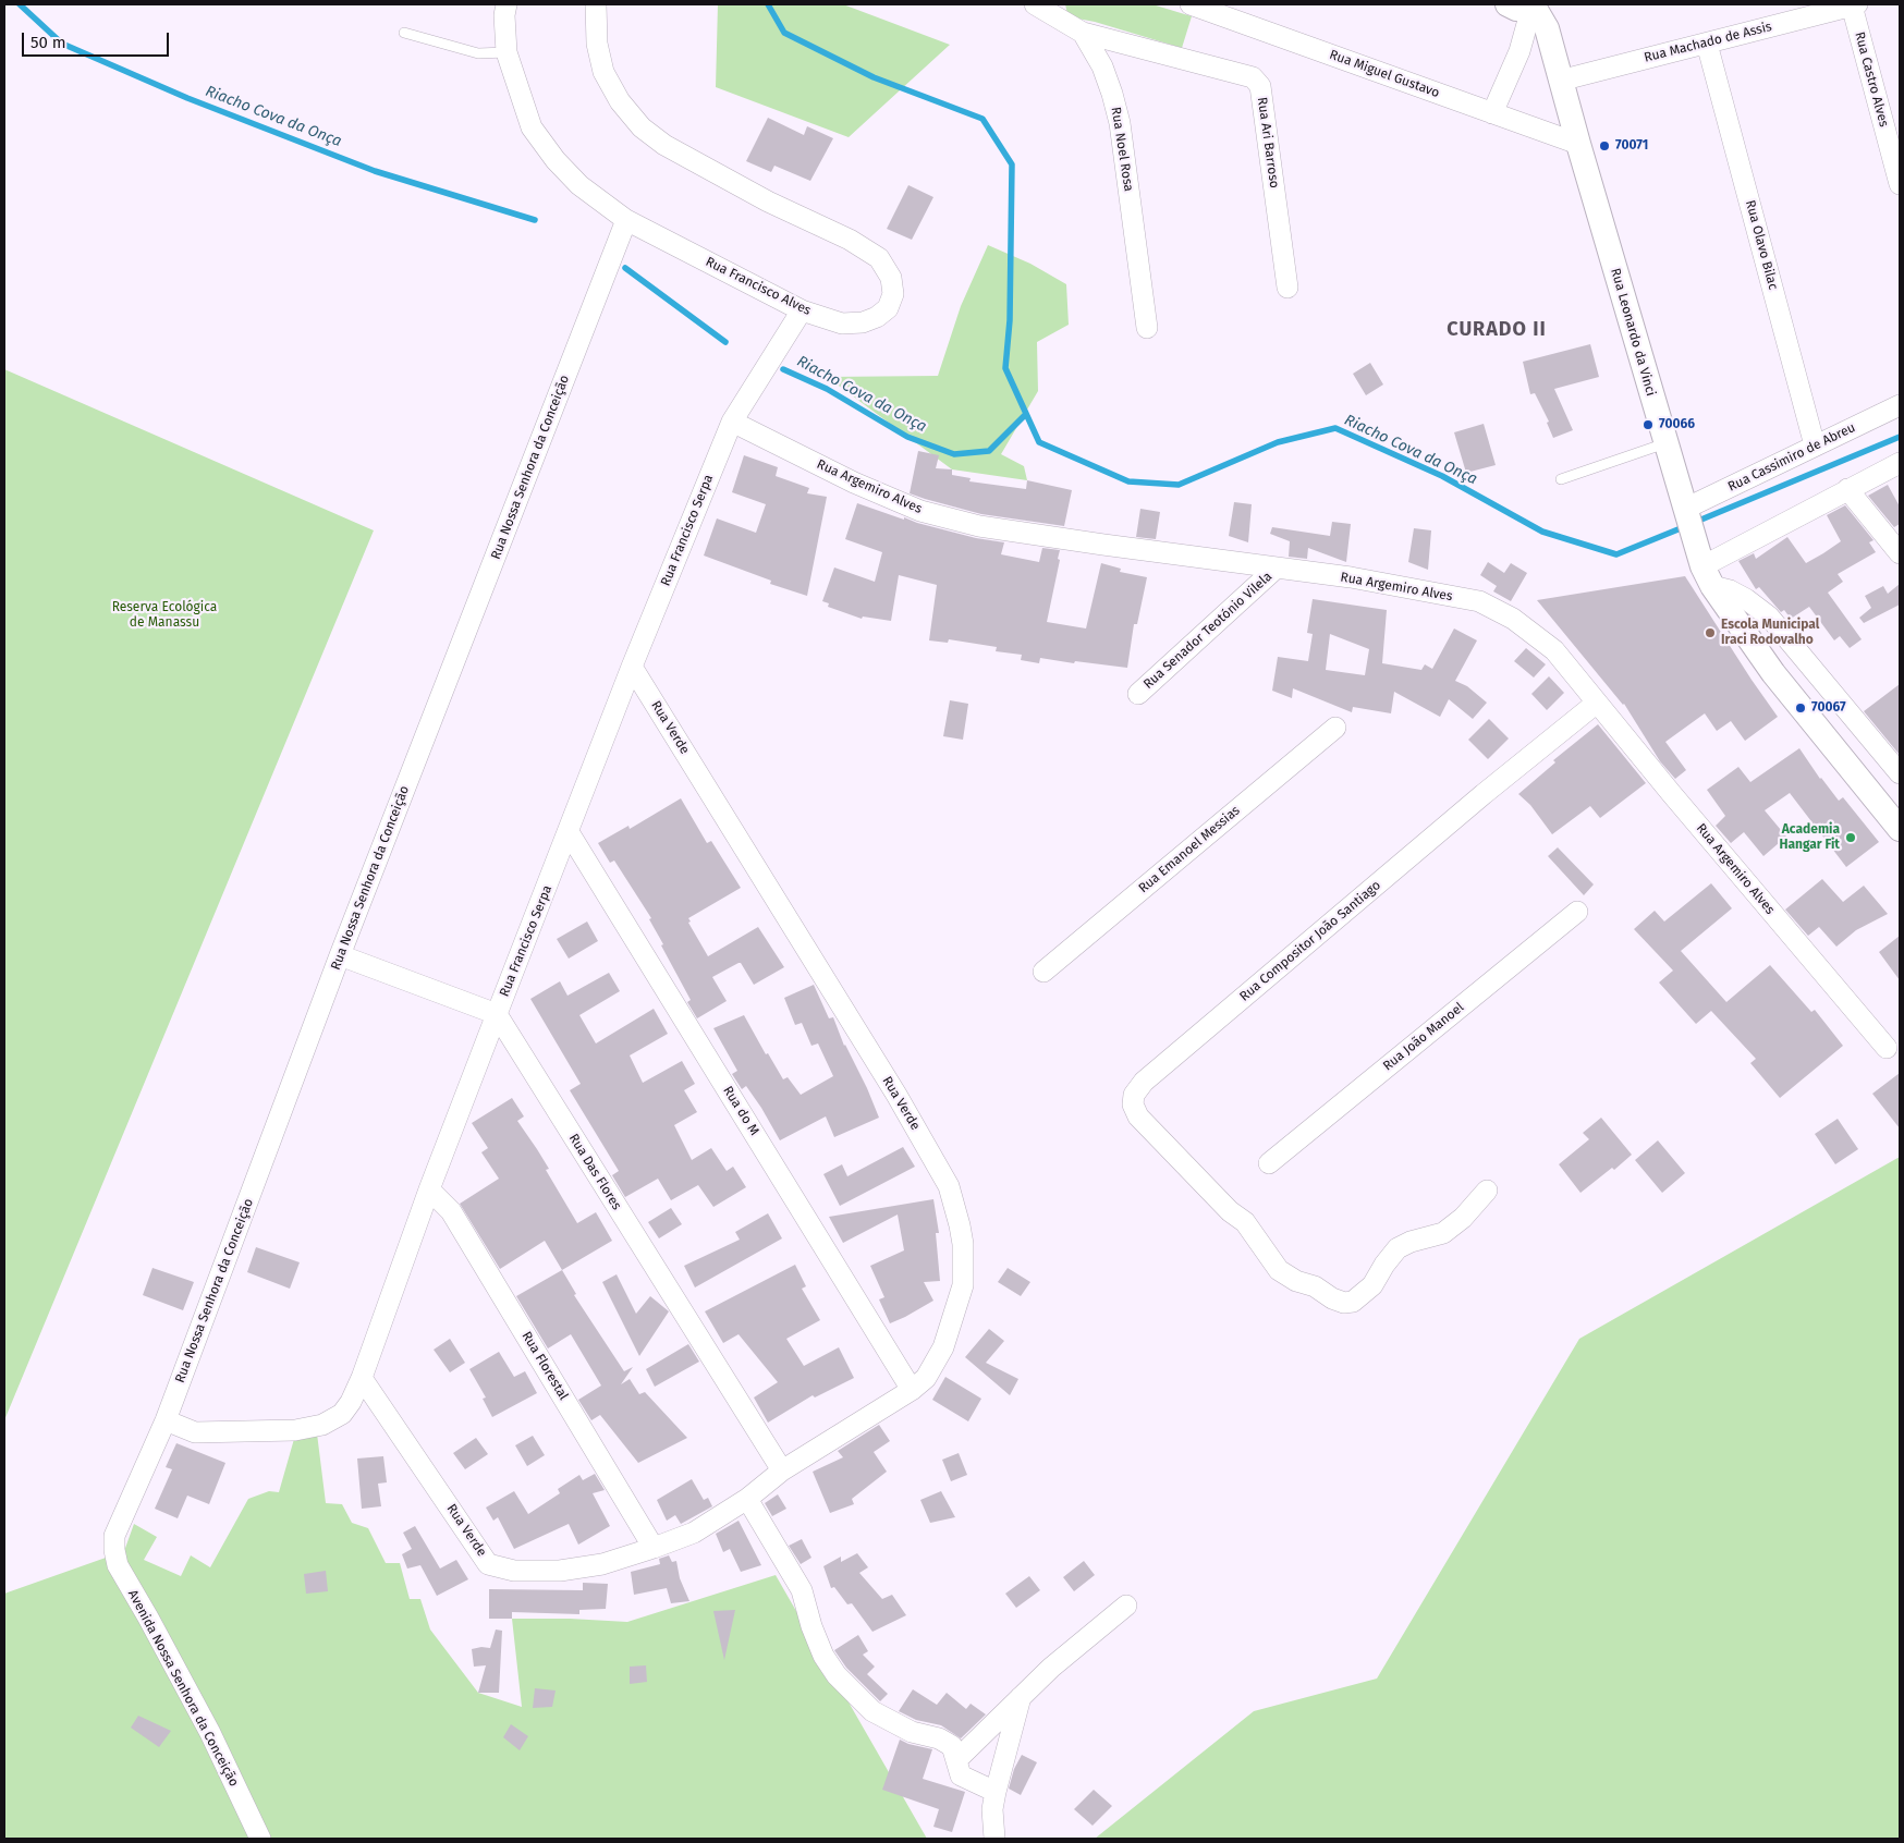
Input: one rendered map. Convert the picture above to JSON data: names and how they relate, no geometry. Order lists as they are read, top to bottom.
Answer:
{
  "streets": {
    "street": [
      "Rua Machado de Assis",
      "Rua Miguel Gustavo",
      "Rua Castro Alves",
      "Rua Ari Barroso",
      "Rua Noel Rosa",
      "Rua Olavo Bilac",
      "Rua Francisco Alves",
      "Rua Leonardo da Vinci",
      "Rua Cassimiro de Abreu",
      "Rua Nossa Senhora da Conceição",
      "Rua Argemiro Alves",
      "Rua Francisco Serpa",
      "Rua Senador Teotónio Vilela",
      "Rua Verde",
      "Rua Emanoel Messias",
      "Rua Compositor João Santiago",
      "Rua João Manoel",
      "Rua do M",
      "Rua Das Flores",
      "Rua Florestal",
      "Avenida Nossa Senhora da Conceição"
    ]
  },
  "crossings": [
    ["Rua Machado de Assis", "Rua Castro Alves"],
    ["Rua Machado de Assis", "Rua Olavo Bilac"],
    ["Rua Machado de Assis", "Rua Leonardo da Vinci"],
    ["Rua Miguel Gustavo", "Rua Leonardo da Vinci"],
    ["Rua Ari Barroso", "Rua Noel Rosa"],
    ["Rua Olavo Bilac", "Rua Cassimiro de Abreu"],
    ["Rua Francisco Alves", "Rua Nossa Senhora da Conceição"],
    ["Rua Francisco Alves", "Rua Francisco Serpa"],
    ["Rua Leonardo da Vinci", "Rua Cassimiro de Abreu"],
    ["Rua Nossa Senhora da Conceição", "Rua Francisco Serpa"],
    ["Rua Nossa Senhora da Conceição", "Avenida Nossa Senhora da Conceição"],
    ["Rua Argemiro Alves", "Rua Francisco Serpa"],
    ["Rua Argemiro Alves", "Rua Senador Teotónio Vilela"],
    ["Rua Argemiro Alves", "Rua Compositor João Santiago"],
    ["Rua Francisco Serpa", "Rua Verde"],
    ["Rua Francisco Serpa", "Rua do M"],
    ["Rua Francisco Serpa", "Rua Das Flores"],
    ["Rua Francisco Serpa", "Rua Florestal"],
    ["Rua Verde", "Rua do M"],
    ["Rua Verde", "Rua Das Flores"],
    ["Rua Verde", "Rua Florestal"]
  ],
  "districts": ["CURADO II"],
  "water": ["Riacho Cova da Onça"],
  "parks": ["Reserva Ecológica de Manassu"],
  "places": [
    "70071",
    "70066",
    "Escola Municipal Iraci Rodovalho",
    "70067",
    "Academia Hangar Fit"
  ],
  "scale_bar": "50 m"
}
